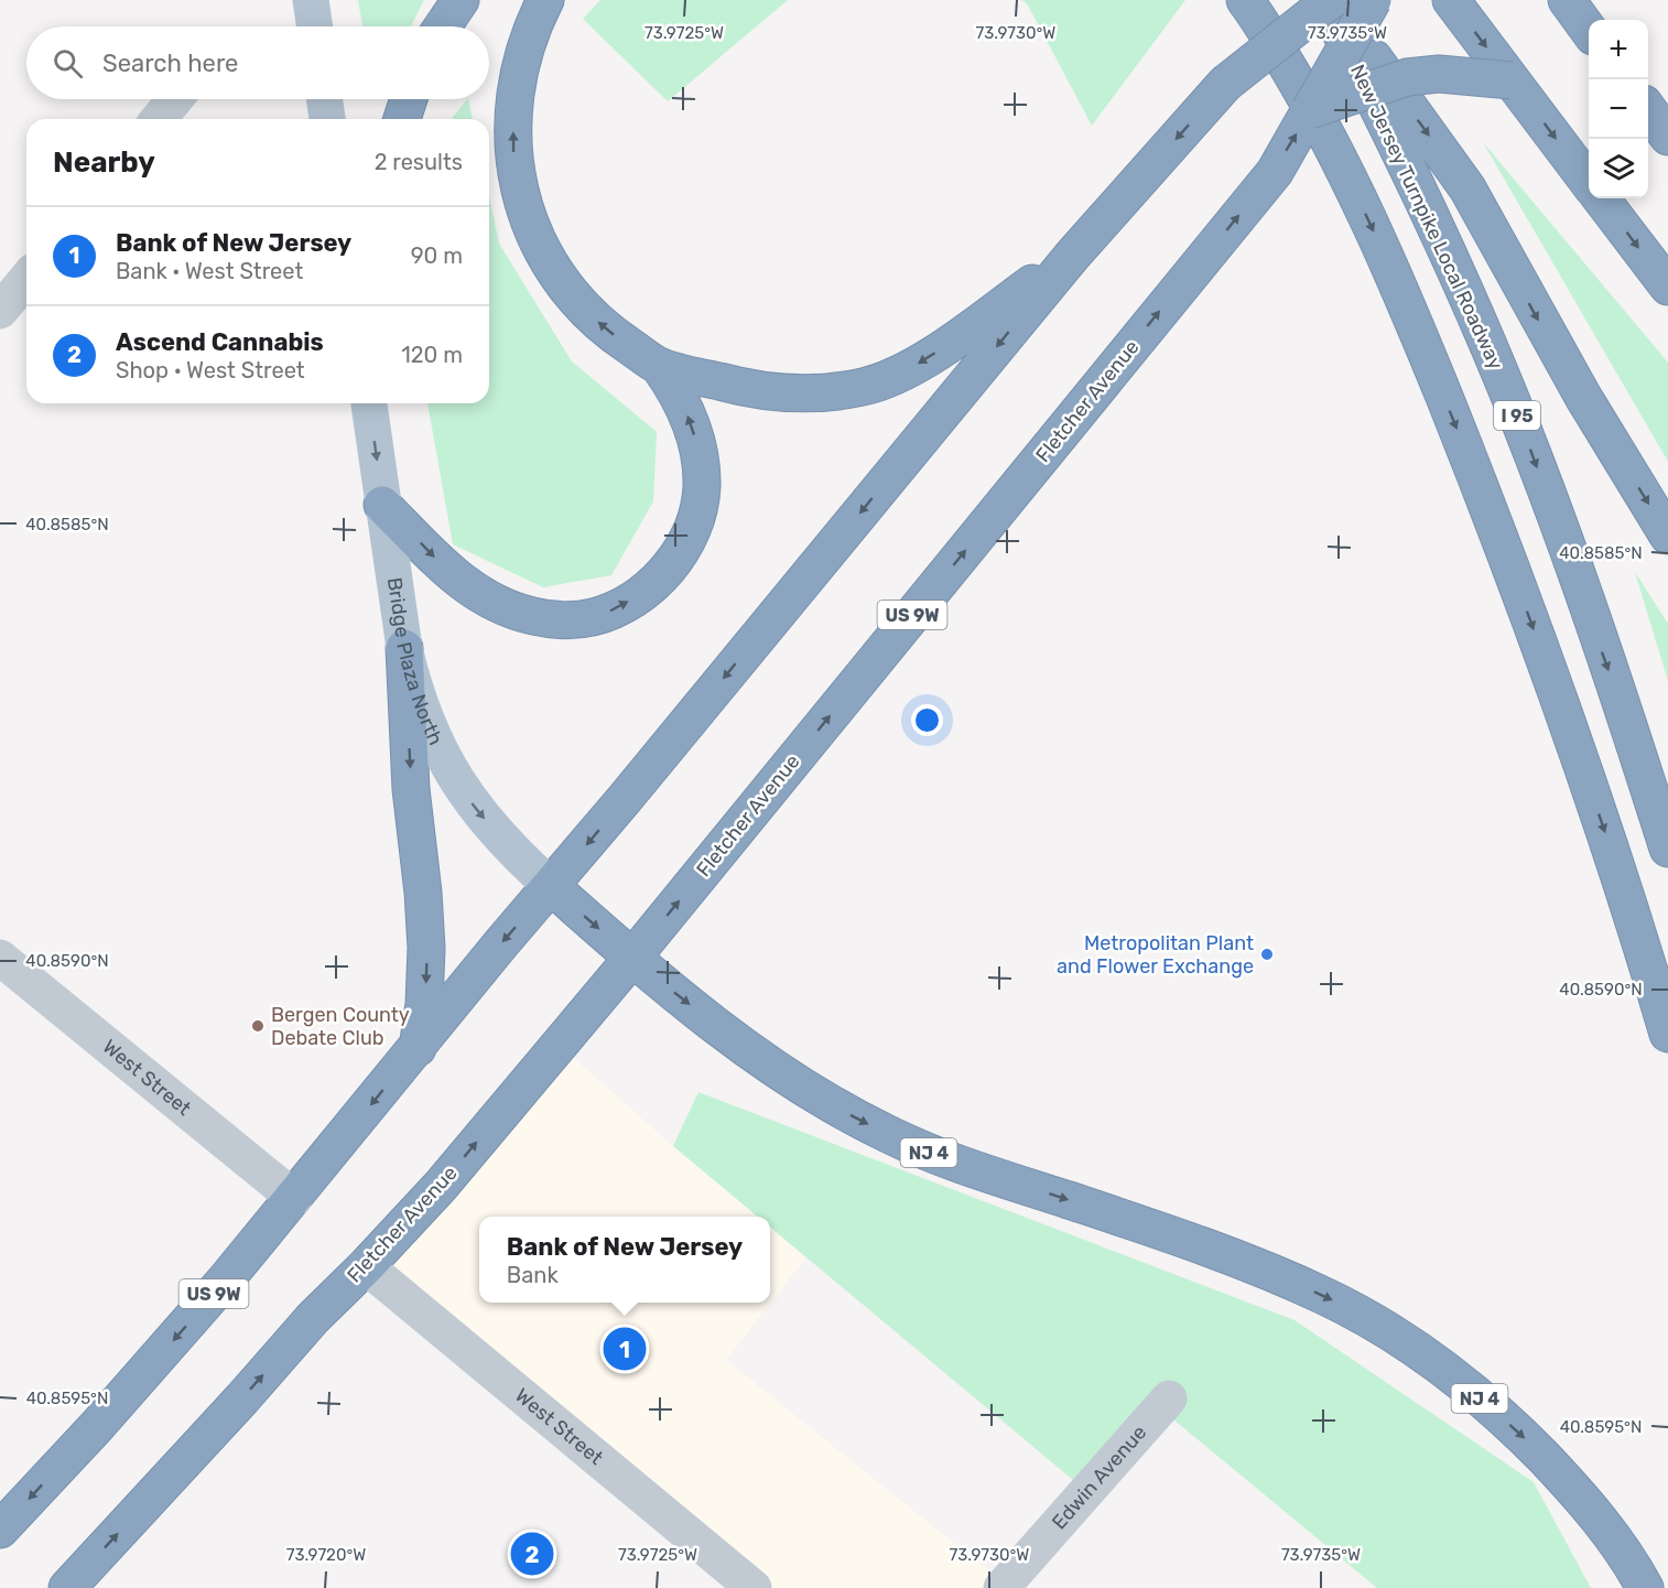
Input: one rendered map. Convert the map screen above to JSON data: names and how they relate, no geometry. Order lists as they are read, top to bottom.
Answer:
{
  "streets": {
    "highway": [
      "New Jersey Turnpike Local Roadway",
      "Fletcher Avenue",
      "I 95",
      "US 9W",
      "NJ 4"
    ],
    "main road": ["Bridge Plaza North"],
    "street": ["West Street", "Edwin Avenue"]
  },
  "crossings": [
    ["Fletcher Avenue", "West Street"],
    ["Fletcher Avenue", "NJ 4"],
    ["US 9W", "Bridge Plaza North"],
    ["US 9W", "West Street"],
    ["US 9W", "NJ 4"],
    ["Bridge Plaza North", "NJ 4"]
  ],
  "one_way": ["Bridge Plaza North"],
  "places": ["Metropolitan Plant and Flower Exchange", "Bergen County Debate Club"],
  "page": {
    "map_buttons": ["+", "−"],
    "search": "Search here",
    "heading": ["Nearby", "2 results"],
    "list": [
      {
        "mark": "1",
        "name": "Bank of New Jersey",
        "note": "Bank · West Street",
        "value": "90 m"
      },
      {
        "mark": "2",
        "name": "Ascend Cannabis",
        "note": "Shop · West Street",
        "value": "120 m"
      }
    ],
    "popup": ["Bank of New Jersey", "Bank"],
    "pins": ["1", "2"]
  },
  "coordinates": [
    "73.9725°W",
    "73.9730°W",
    "73.9735°W",
    "40.8585°N",
    "40.8590°N",
    "40.8595°N",
    "73.9720°W"
  ]
}
